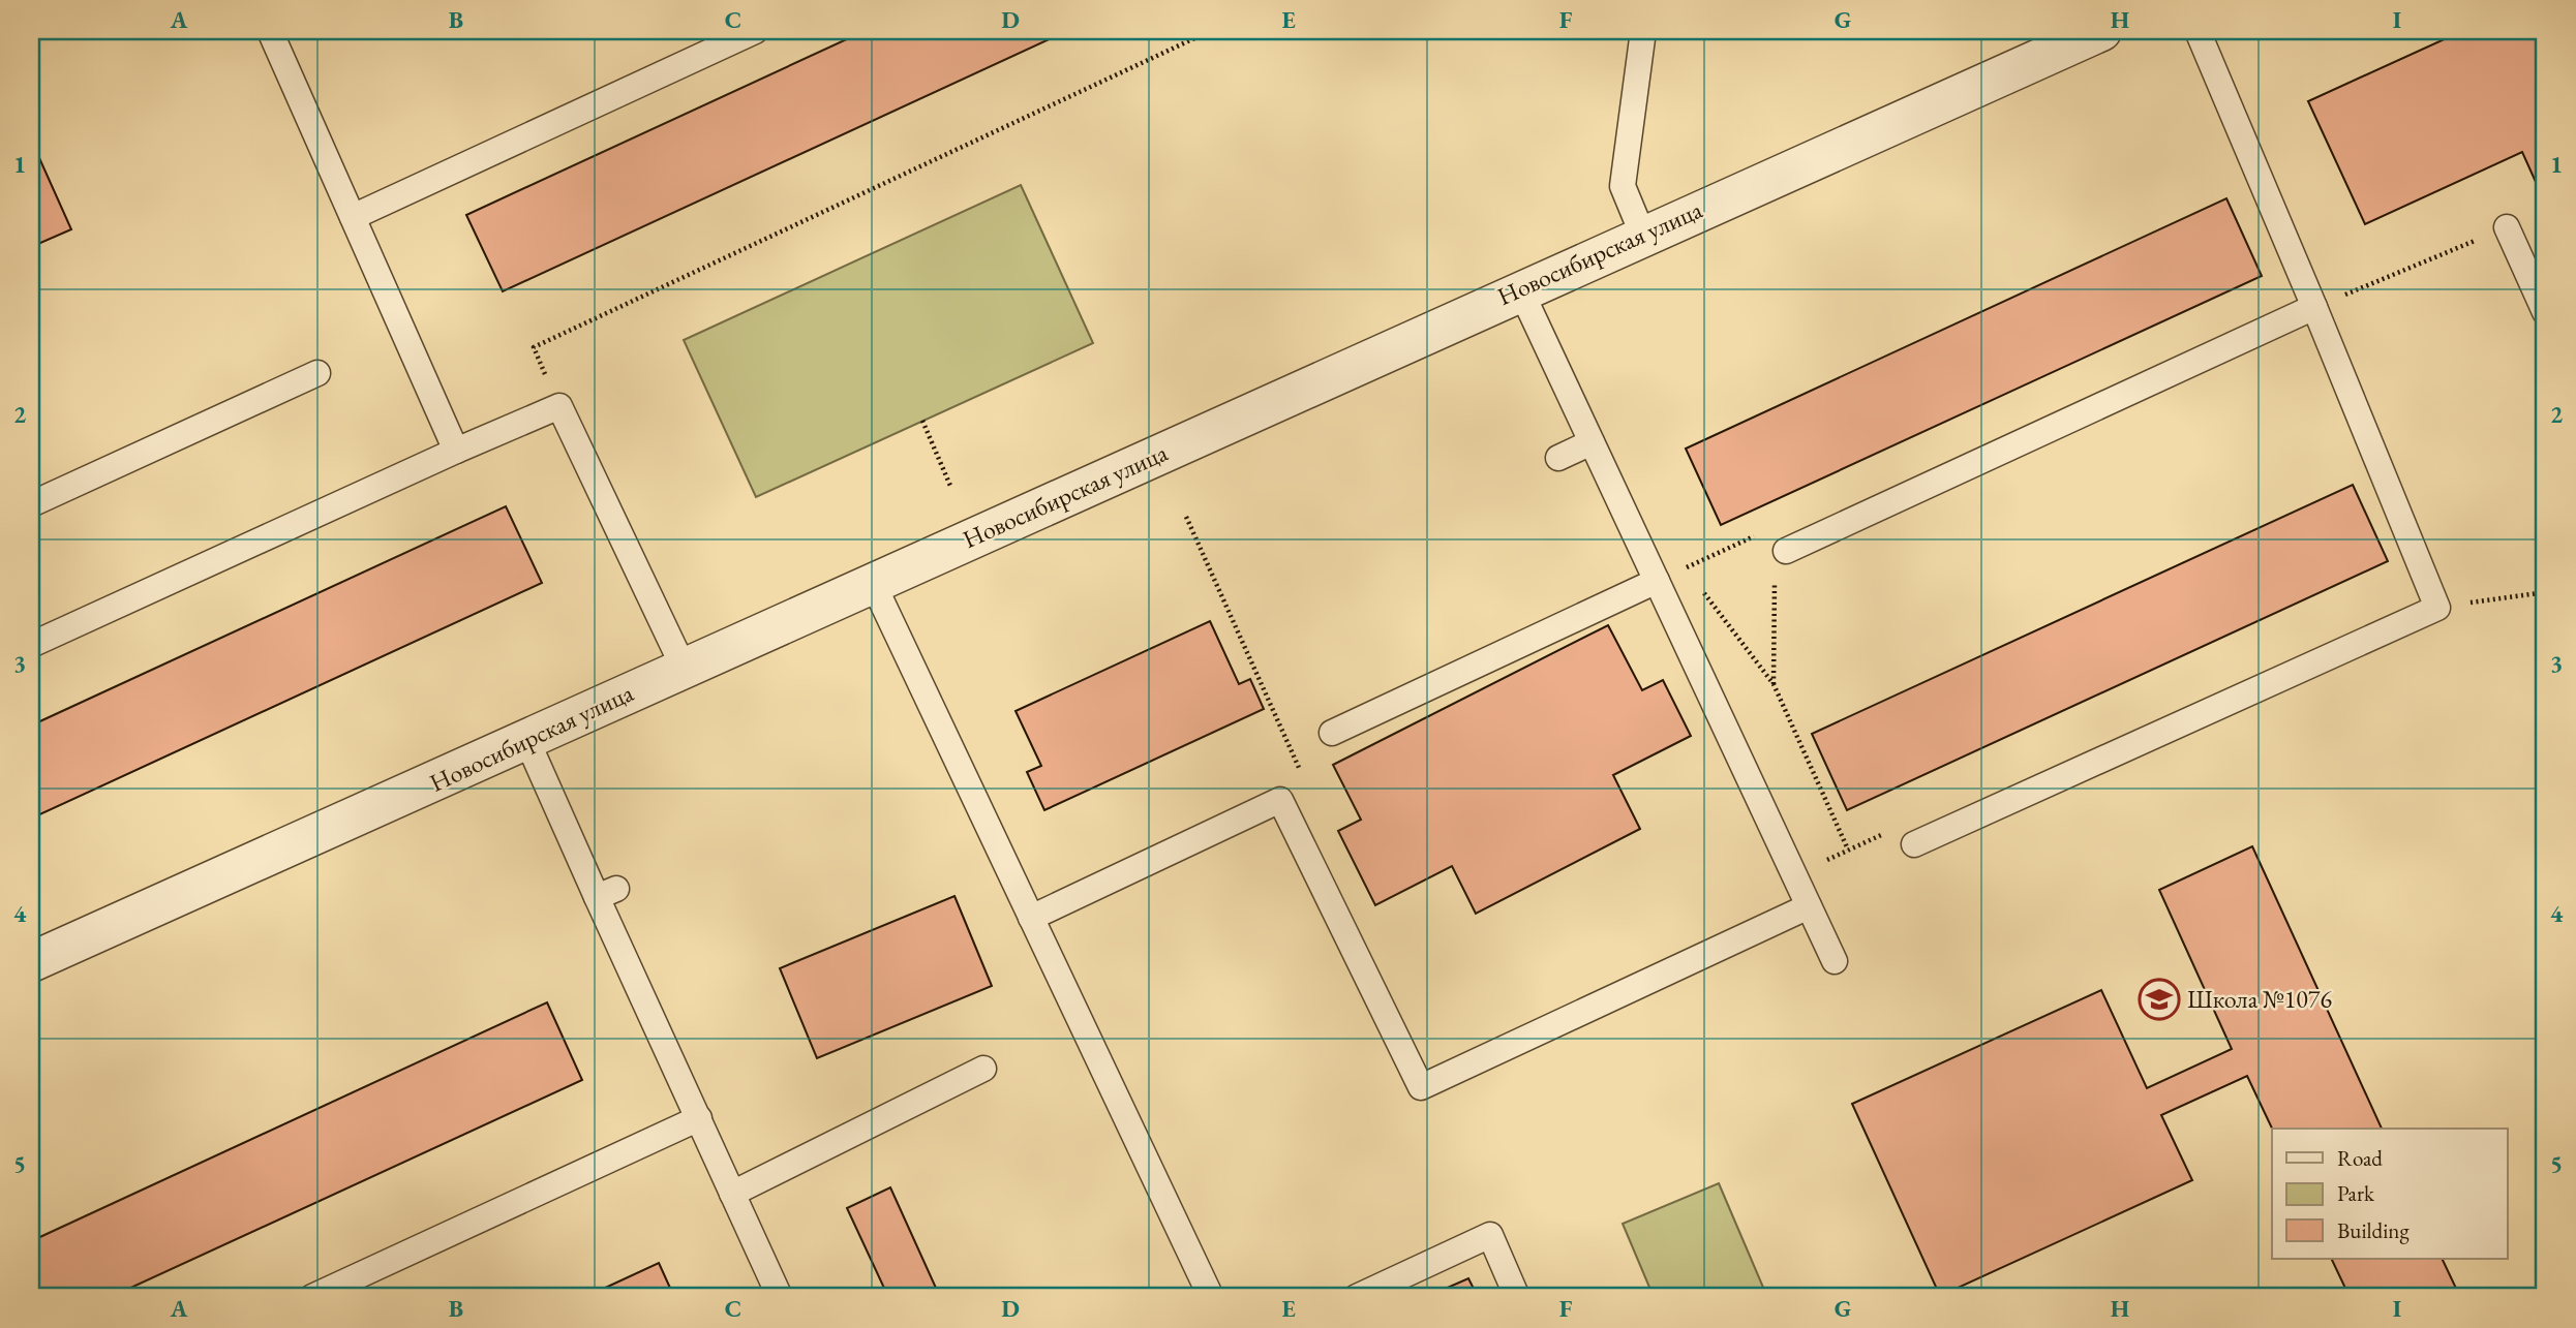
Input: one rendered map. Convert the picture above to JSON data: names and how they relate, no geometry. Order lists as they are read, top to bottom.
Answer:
{
  "streets": {
    "street": ["Новосибирская улица"]
  },
  "places": {
    "school or university": ["Школа №1076"]
  },
  "legend": ["Road", "Park", "Building"],
  "grid": {
    "columns": [
      "A",
      "B",
      "C",
      "D",
      "E",
      "F",
      "G",
      "H",
      "I"
    ],
    "rows": [
      "1",
      "2",
      "3",
      "4",
      "5"
    ]
  }
}
